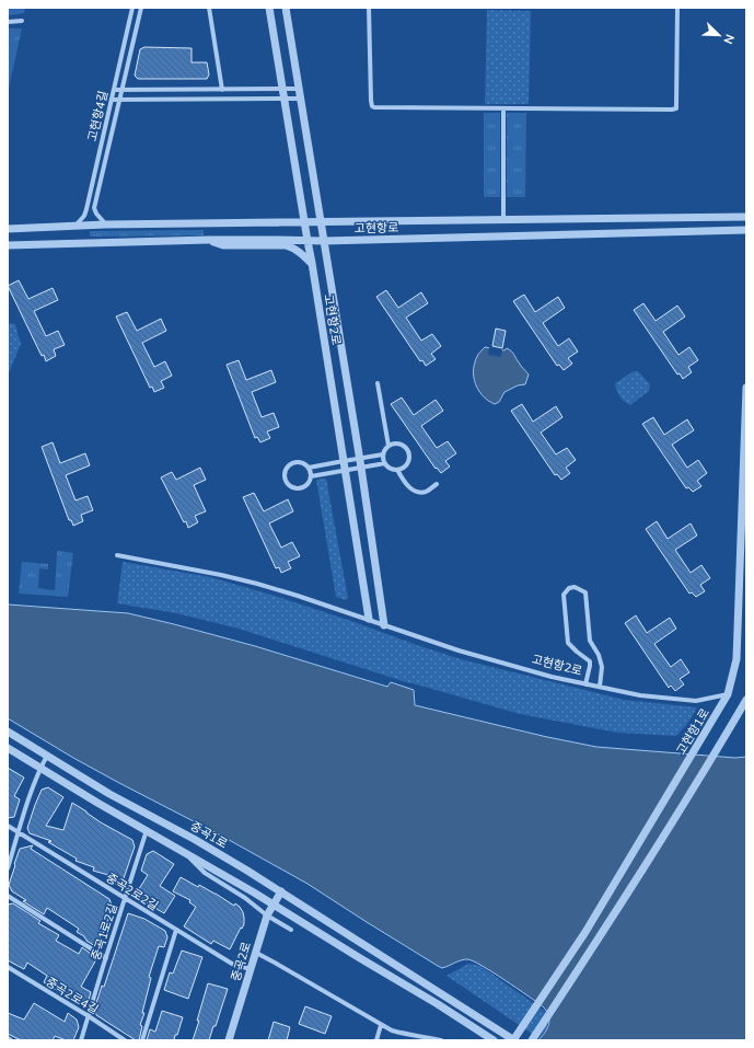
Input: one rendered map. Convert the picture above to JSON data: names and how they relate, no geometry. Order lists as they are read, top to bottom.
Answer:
{
  "streets": {
    "street": [
      "고현항4길",
      "고현항로",
      "고현항2로",
      "고현항1로",
      "중곡1로",
      "중곡2로2길",
      "중곡1로2길",
      "중곡2로",
      "중곡2로4길"
    ]
  },
  "crossings": [
    ["고현항4길", "고현항로"],
    ["고현항로", "고현항2로"],
    ["고현항2로", "고현항1로"],
    ["고현항1로", "중곡1로"],
    ["중곡1로", "중곡2로"],
    ["중곡2로2길", "중곡1로2길"],
    ["중곡2로2길", "중곡2로"],
    ["중곡1로2길", "중곡2로4길"]
  ],
  "north": "bottom right"
}
